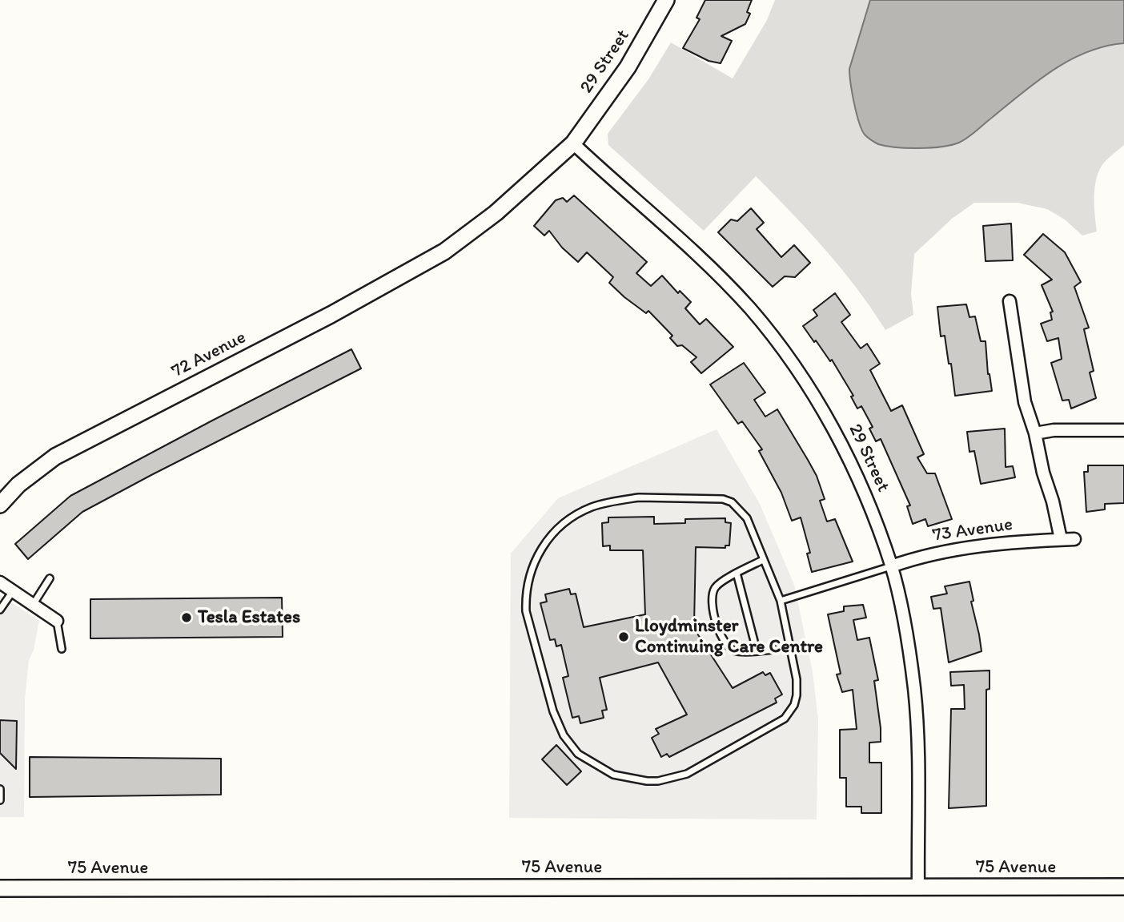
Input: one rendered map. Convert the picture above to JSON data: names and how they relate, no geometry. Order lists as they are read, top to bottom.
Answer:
{
  "streets": {
    "main road": ["29 Street", "72 Avenue", "75 Avenue"],
    "street": ["73 Avenue"]
  },
  "crossings": [
    ["29 Street", "72 Avenue"],
    ["29 Street", "73 Avenue"],
    ["29 Street", "75 Avenue"]
  ],
  "places": ["Tesla Estates", "Lloydminster Continuing Care Centre"]
}
